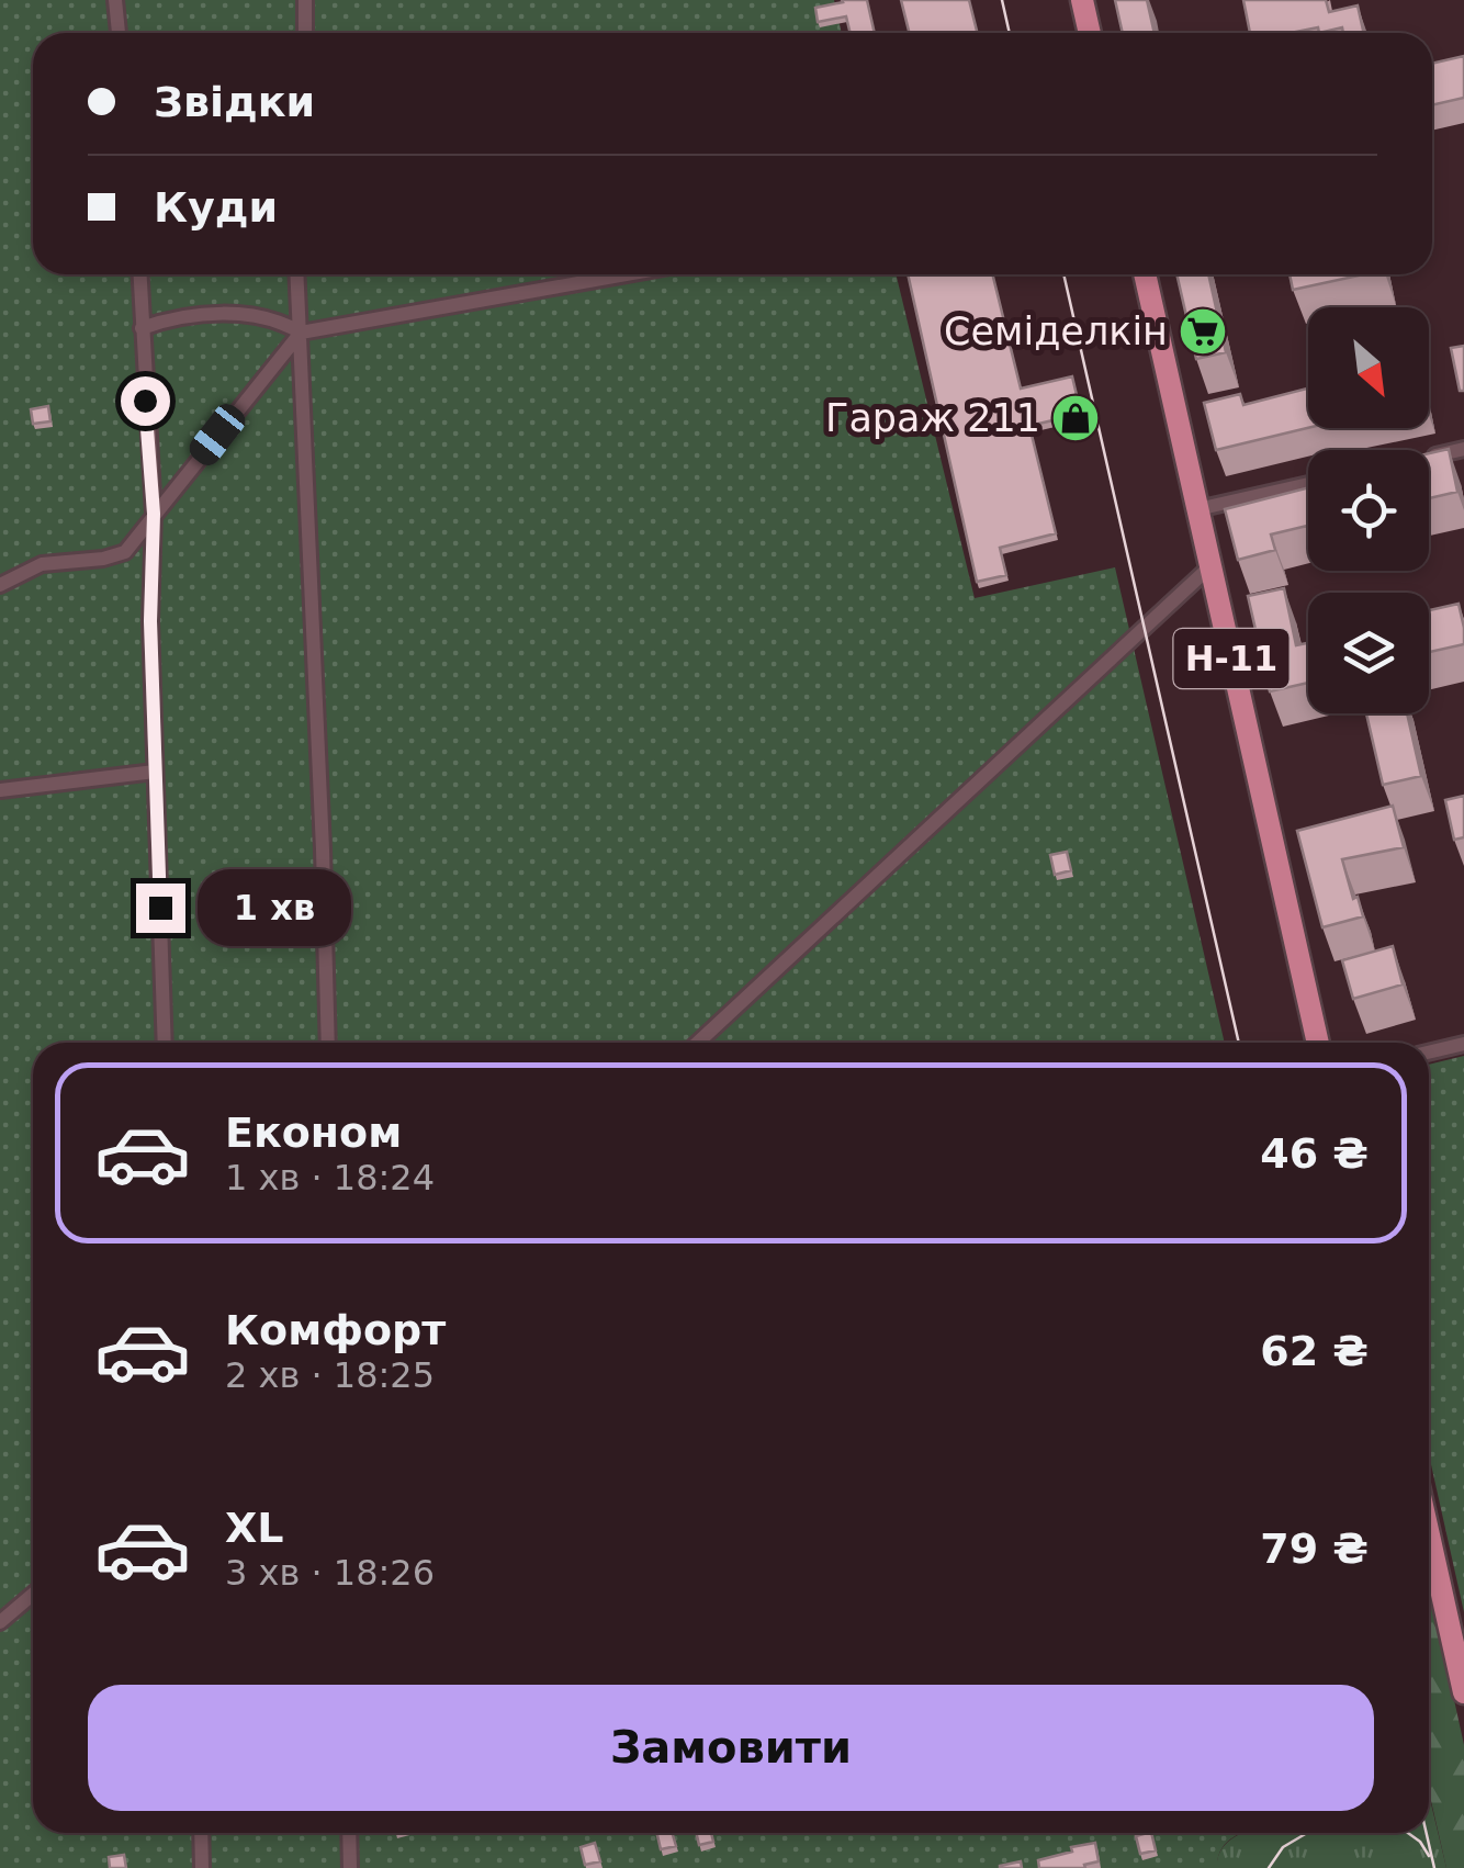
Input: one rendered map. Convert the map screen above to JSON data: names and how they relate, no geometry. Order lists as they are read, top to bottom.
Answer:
{
  "streets": {
    "main road": ["Н-11"]
  },
  "places": {
    "supermarket": ["Семіделкін"],
    "shop": ["Гараж 211"]
  },
  "north": "bottom right",
  "page": {
    "banner": ["Звідки", "Куди"],
    "bubble": "1 хв",
    "list": [
      {
        "name": "Економ",
        "note": "1 хв · 18:24",
        "value": "46 ₴"
      },
      {
        "name": "Комфорт",
        "note": "2 хв · 18:25",
        "value": "62 ₴"
      },
      {
        "name": "XL",
        "note": "3 хв · 18:26",
        "value": "79 ₴"
      }
    ],
    "buttons": "Замовити"
  }
}
